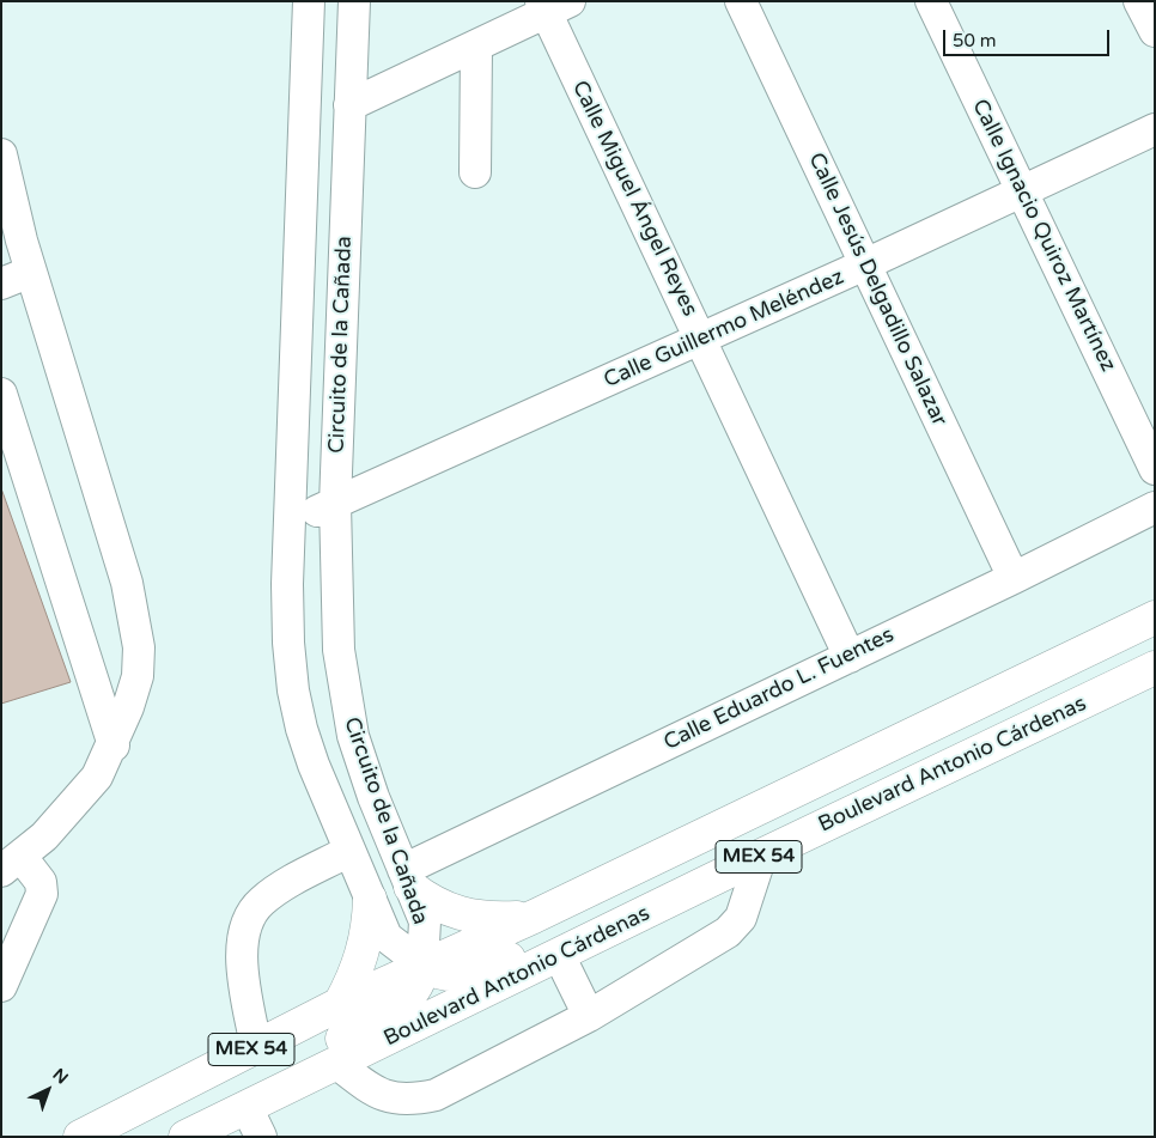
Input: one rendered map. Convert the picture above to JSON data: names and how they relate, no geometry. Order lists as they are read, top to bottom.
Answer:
{
  "streets": {
    "main road": ["Boulevard Antonio Cárdenas", "MEX 54"],
    "street": [
      "Calle Miguel Ángel Reyes",
      "Calle Ignacio Quiroz Martínez",
      "Calle Jesús Delgadillo Salazar",
      "Calle Guillermo Meléndez",
      "Circuito de la Cañada",
      "Calle Eduardo L. Fuentes"
    ]
  },
  "crossings": [
    ["Calle Miguel Ángel Reyes", "Calle Guillermo Meléndez"],
    ["Calle Miguel Ángel Reyes", "Calle Eduardo L. Fuentes"],
    ["Calle Ignacio Quiroz Martínez", "Calle Guillermo Meléndez"],
    ["Calle Jesús Delgadillo Salazar", "Calle Guillermo Meléndez"],
    ["Calle Jesús Delgadillo Salazar", "Calle Eduardo L. Fuentes"],
    ["Calle Guillermo Meléndez", "Circuito de la Cañada"],
    ["Circuito de la Cañada", "Calle Eduardo L. Fuentes"],
    ["Circuito de la Cañada", "Boulevard Antonio Cárdenas"],
    ["Circuito de la Cañada", "MEX 54"],
    ["Boulevard Antonio Cárdenas", "MEX 54"]
  ],
  "scale_bar": "50 m",
  "north": "top right"
}
